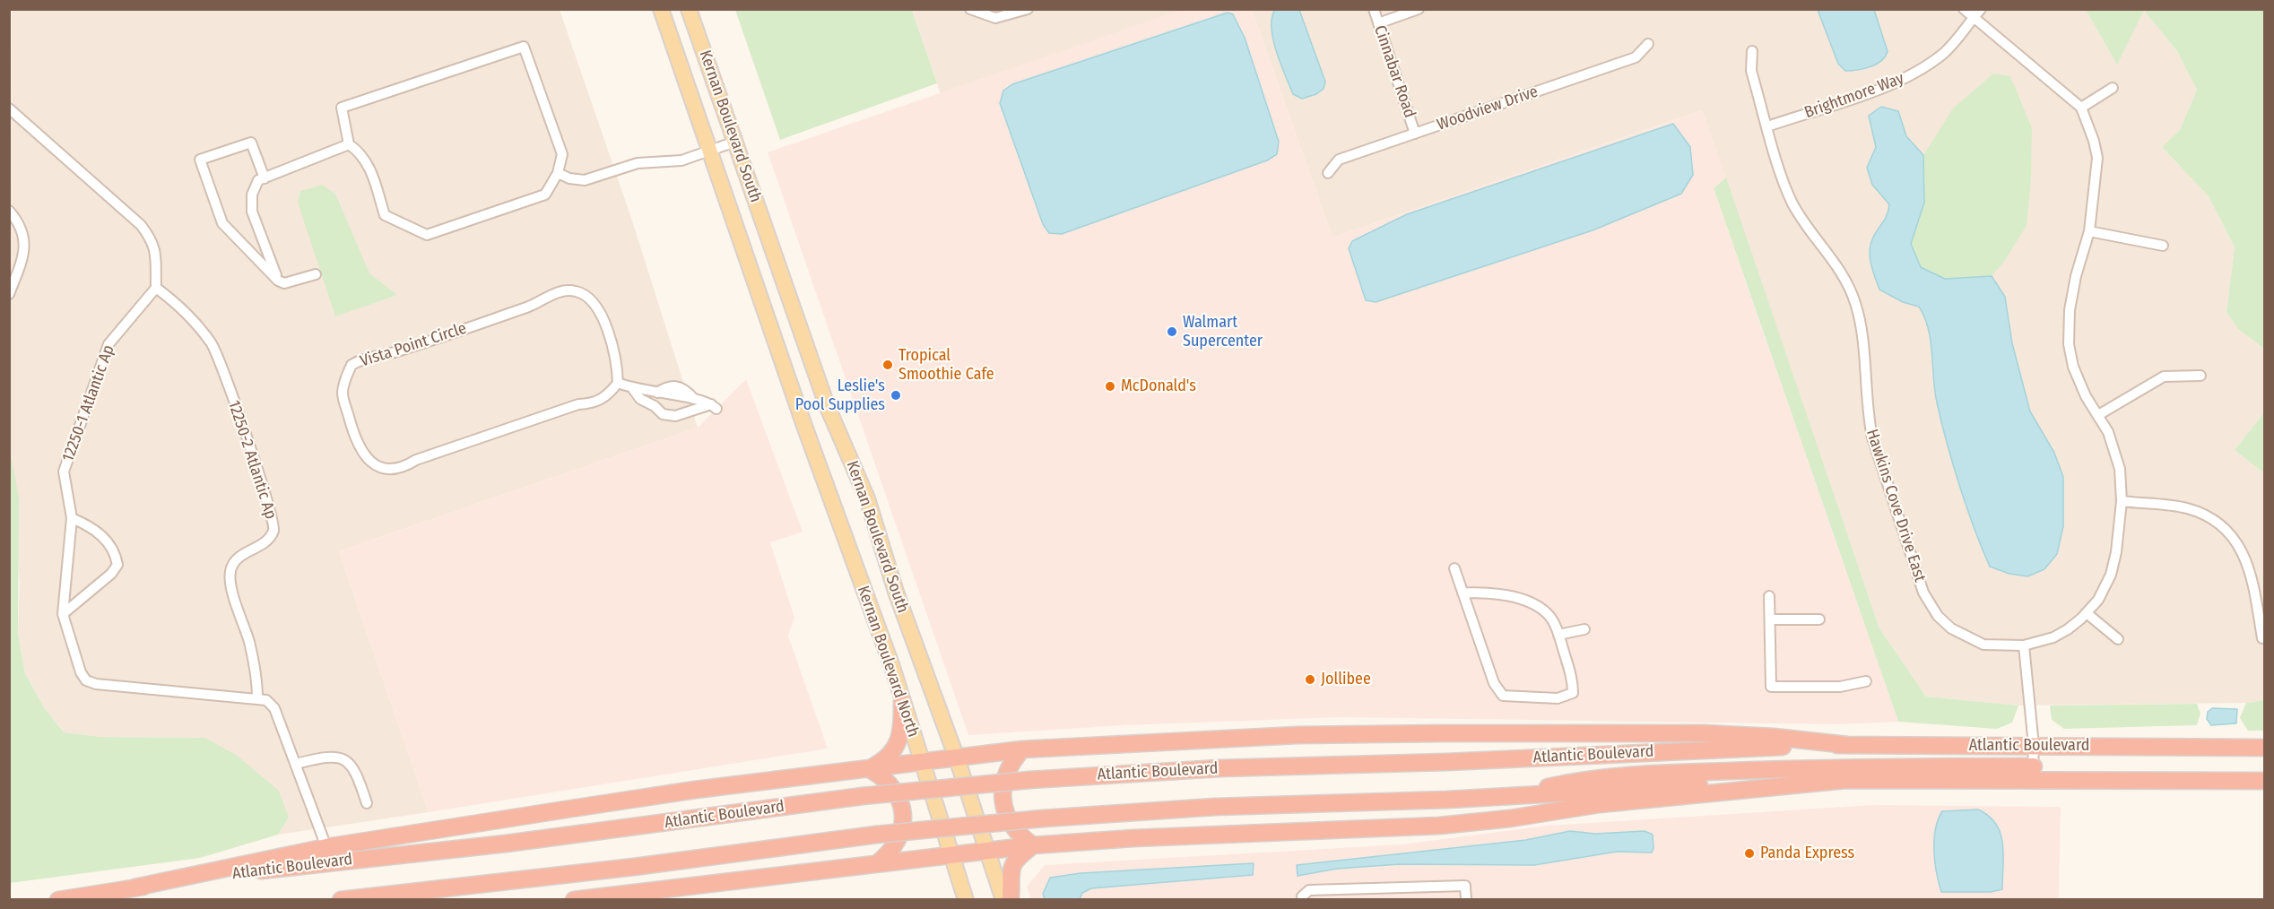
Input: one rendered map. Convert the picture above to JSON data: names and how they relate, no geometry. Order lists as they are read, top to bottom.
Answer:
{
  "streets": {
    "highway": ["Atlantic Boulevard"],
    "main road": ["Kernan Boulevard South", "Kernan Boulevard North"],
    "street": [
      "Cinnabar Road",
      "Brightmore Way",
      "Woodview Drive",
      "Vista Point Circle",
      "12250-1 Atlantic Ap",
      "12250-2 Atlantic Ap",
      "Hawkins Cove Drive East"
    ]
  },
  "crossings": [
    ["Cinnabar Road", "Woodview Drive"],
    ["Brightmore Way", "Hawkins Cove Drive East"],
    ["Kernan Boulevard South", "Kernan Boulevard North"],
    ["12250-1 Atlantic Ap", "12250-2 Atlantic Ap"]
  ],
  "places": [
    "Walmart Supercenter",
    "Tropical Smoothie Cafe",
    "McDonald's",
    "Leslie's Pool Supplies",
    "Jollibee",
    "Panda Express"
  ]
}
